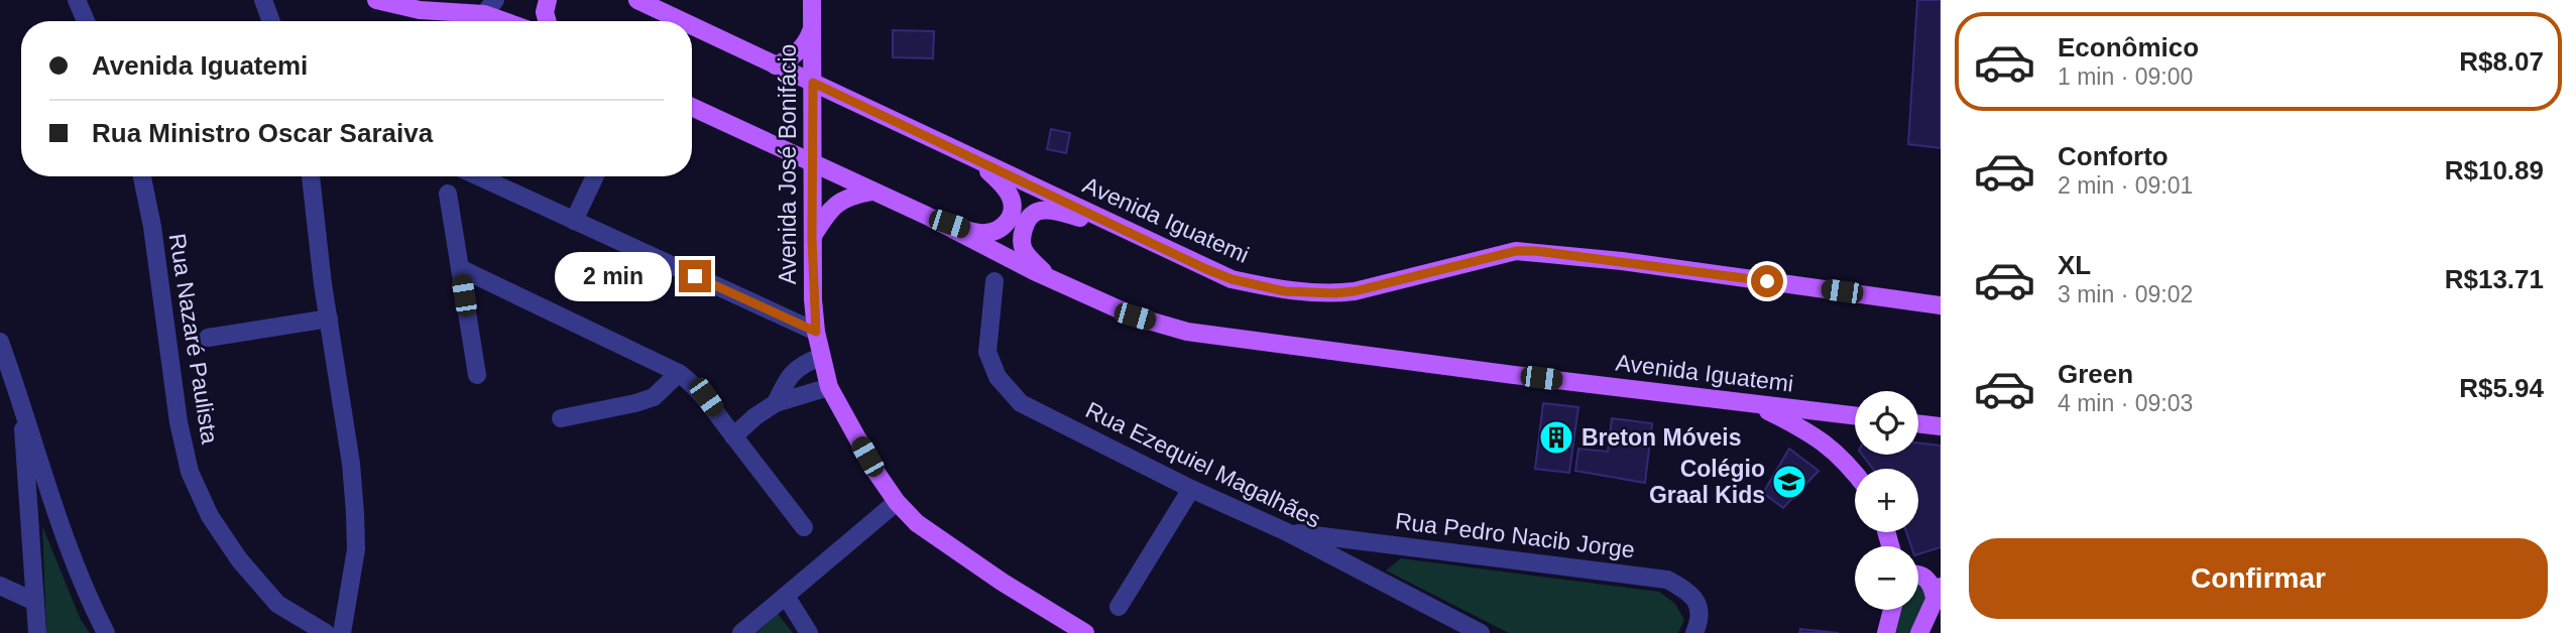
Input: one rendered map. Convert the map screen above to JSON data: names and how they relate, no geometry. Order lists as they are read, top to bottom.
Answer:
{
  "streets": {
    "main road": ["Avenida José Bonifácio", "Avenida Iguatemi"],
    "street": ["Rua Nazaré Paulista", "Rua Ezequiel Magalhães", "Rua Pedro Nacib Jorge"]
  },
  "crossings": [
    ["Avenida José Bonifácio", "Avenida Iguatemi"],
    ["Rua Ezequiel Magalhães", "Rua Pedro Nacib Jorge"]
  ],
  "places": {
    "building": ["Breton Móveis"],
    "school or university": ["Colégio Graal Kids"]
  },
  "page": {
    "list": [
      {
        "name": "Econômico",
        "note": "1 min · 09:00",
        "value": "R$8.07"
      },
      {
        "name": "Conforto",
        "note": "2 min · 09:01",
        "value": "R$10.89"
      },
      {
        "name": "XL",
        "note": "3 min · 09:02",
        "value": "R$13.71"
      },
      {
        "name": "Green",
        "note": "4 min · 09:03",
        "value": "R$5.94"
      }
    ],
    "banner": ["Avenida Iguatemi", "Rua Ministro Oscar Saraiva"],
    "bubble": "2 min",
    "map_buttons": ["+", "−"],
    "buttons": "Confirmar"
  }
}
